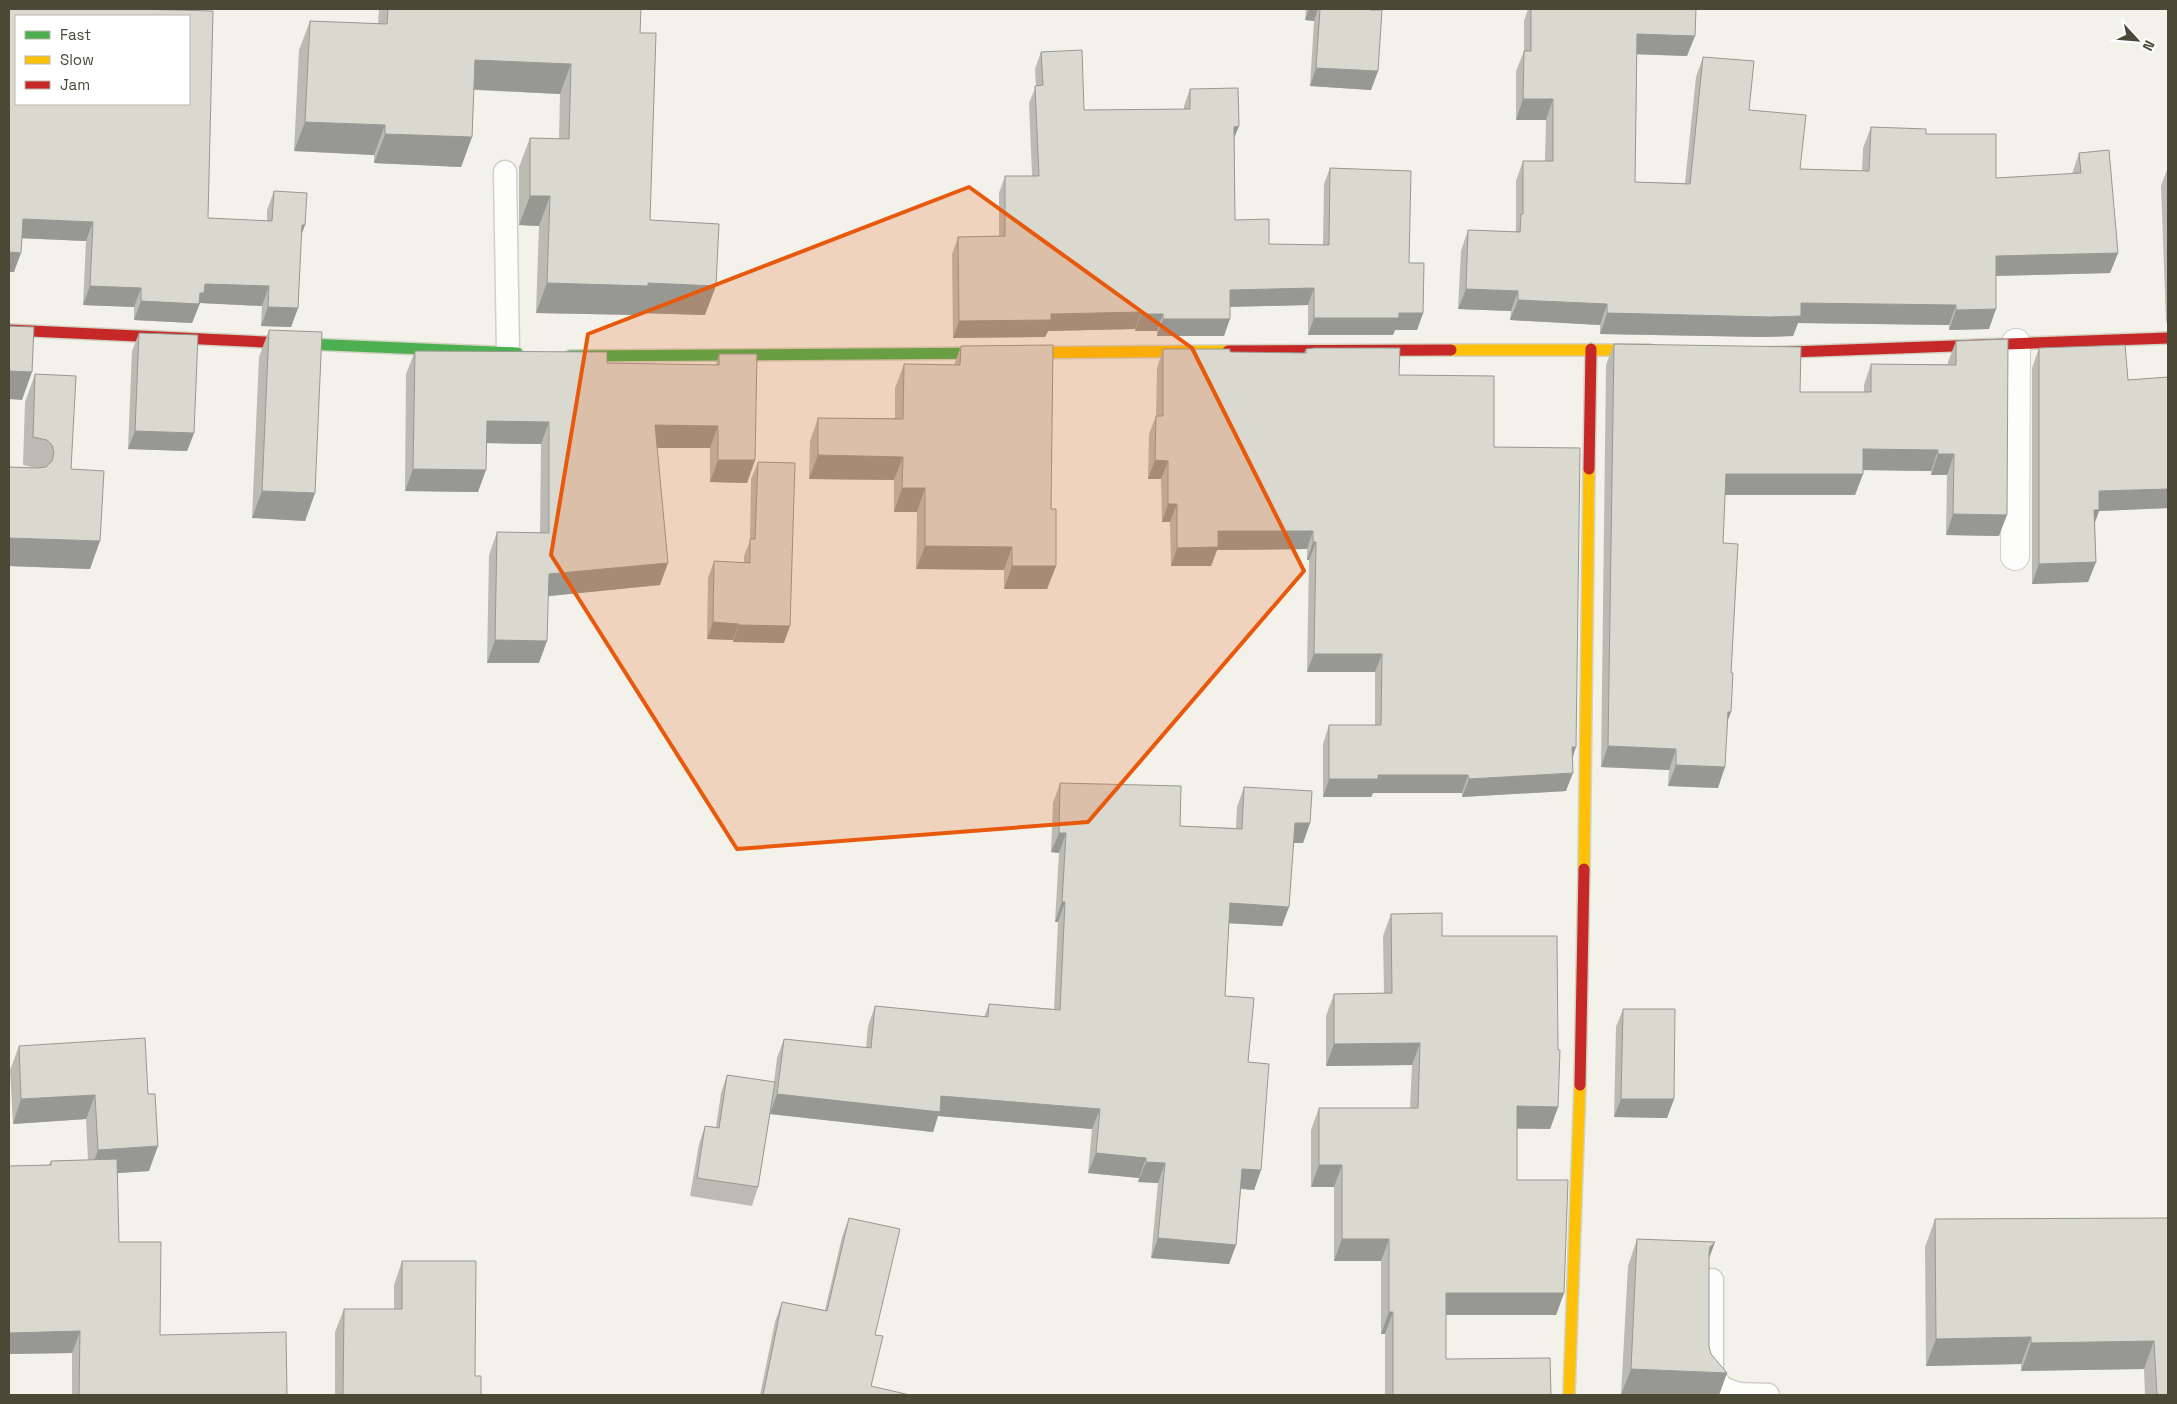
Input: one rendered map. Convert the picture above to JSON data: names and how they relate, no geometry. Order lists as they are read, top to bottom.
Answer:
{
  "legend": ["Fast", "Slow", "Jam"],
  "north": "bottom right"
}
